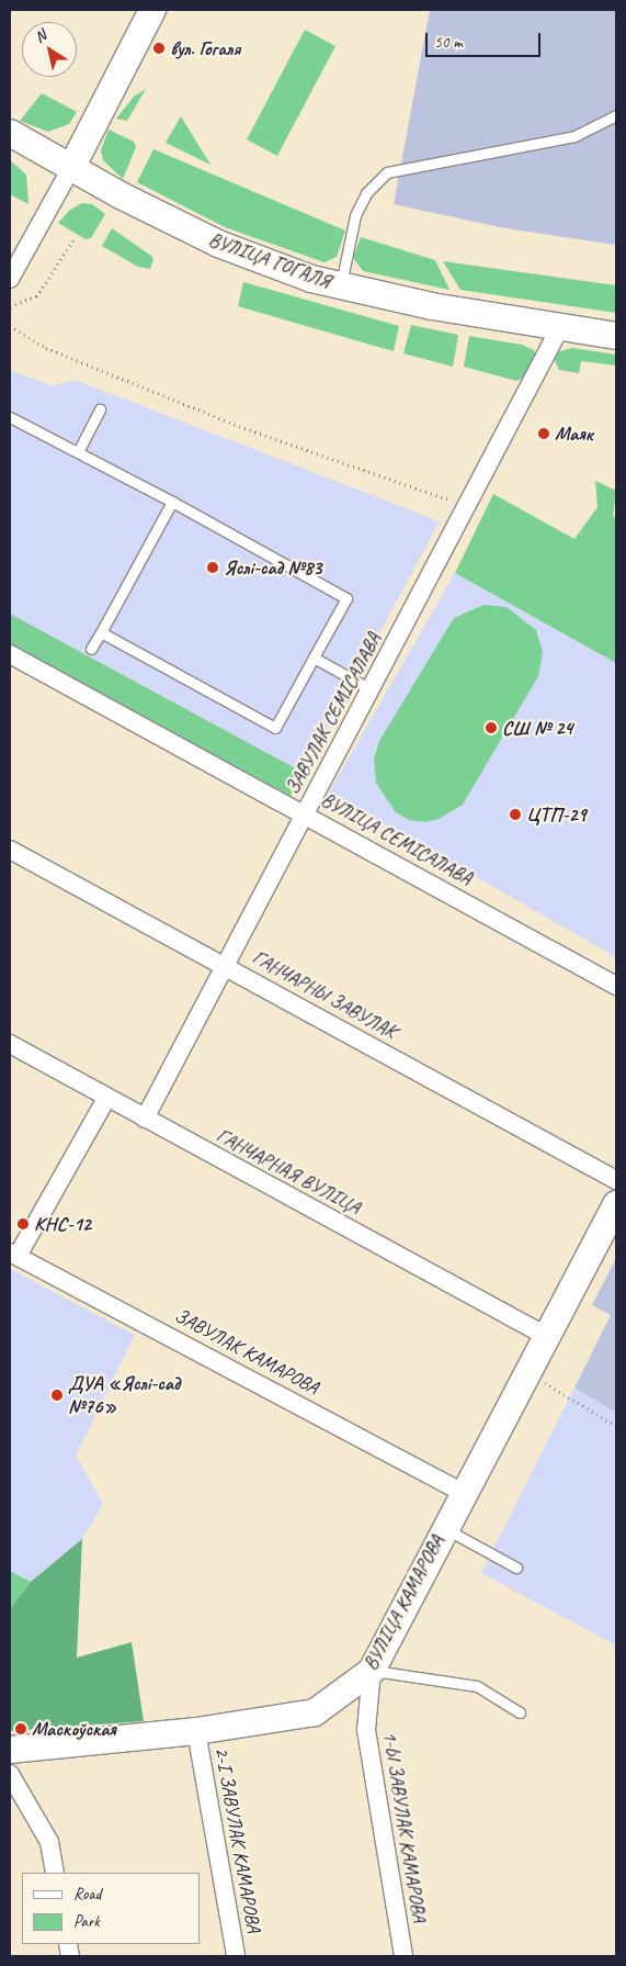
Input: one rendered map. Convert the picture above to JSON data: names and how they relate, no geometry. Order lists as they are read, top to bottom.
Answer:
{
  "streets": {
    "street": [
      "ВУЛІЦА ГОГАЛЯ",
      "ЗАВУЛАК СЕМІСАЛАВА",
      "ВУЛІЦА СЕМІСАЛАВА",
      "ГАНЧАРНЫ ЗАВУЛАК",
      "ГАНЧАРНАЯ ВУЛІЦА",
      "ЗАВУЛАК КАМАРОВА",
      "ВУЛІЦА КАМАРОВА",
      "1-Ы ЗАВУЛАК КАМАРОВА",
      "2-І ЗАВУЛАК КАМАРОВА"
    ]
  },
  "crossings": [
    ["ВУЛІЦА ГОГАЛЯ", "ЗАВУЛАК СЕМІСАЛАВА"],
    ["ЗАВУЛАК СЕМІСАЛАВА", "ВУЛІЦА СЕМІСАЛАВА"],
    ["ЗАВУЛАК СЕМІСАЛАВА", "ГАНЧАРНЫ ЗАВУЛАК"],
    ["ЗАВУЛАК СЕМІСАЛАВА", "ГАНЧАРНАЯ ВУЛІЦА"],
    ["ГАНЧАРНАЯ ВУЛІЦА", "ВУЛІЦА КАМАРОВА"],
    ["ЗАВУЛАК КАМАРОВА", "ВУЛІЦА КАМАРОВА"],
    ["ВУЛІЦА КАМАРОВА", "1-Ы ЗАВУЛАК КАМАРОВА"],
    ["ВУЛІЦА КАМАРОВА", "2-І ЗАВУЛАК КАМАРОВА"]
  ],
  "places": [
    "вул. Гогаля",
    "Маяк",
    "Яслі-сад №83",
    "СШ № 24",
    "ЦТП-29",
    "КНС-12",
    "ДУА «Яслі-сад №76»",
    "Маскоўская"
  ],
  "legend": ["Road", "Park"],
  "scale_bar": "50 m",
  "north": "top left"
}
